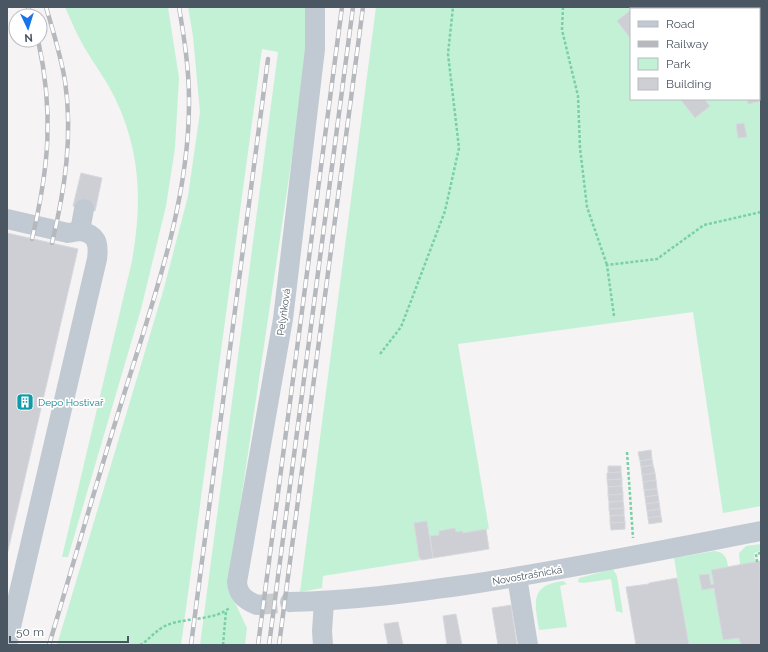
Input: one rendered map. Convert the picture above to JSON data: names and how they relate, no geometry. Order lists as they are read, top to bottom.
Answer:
{
  "streets": {
    "street": ["Pelyňková", "Novostrašnická"]
  },
  "places": {
    "building": ["Depo Hostivař"]
  },
  "legend": [
    "Road",
    "Railway",
    "Park",
    "Building"
  ],
  "scale_bar": "50 m",
  "north": "bottom"
}
